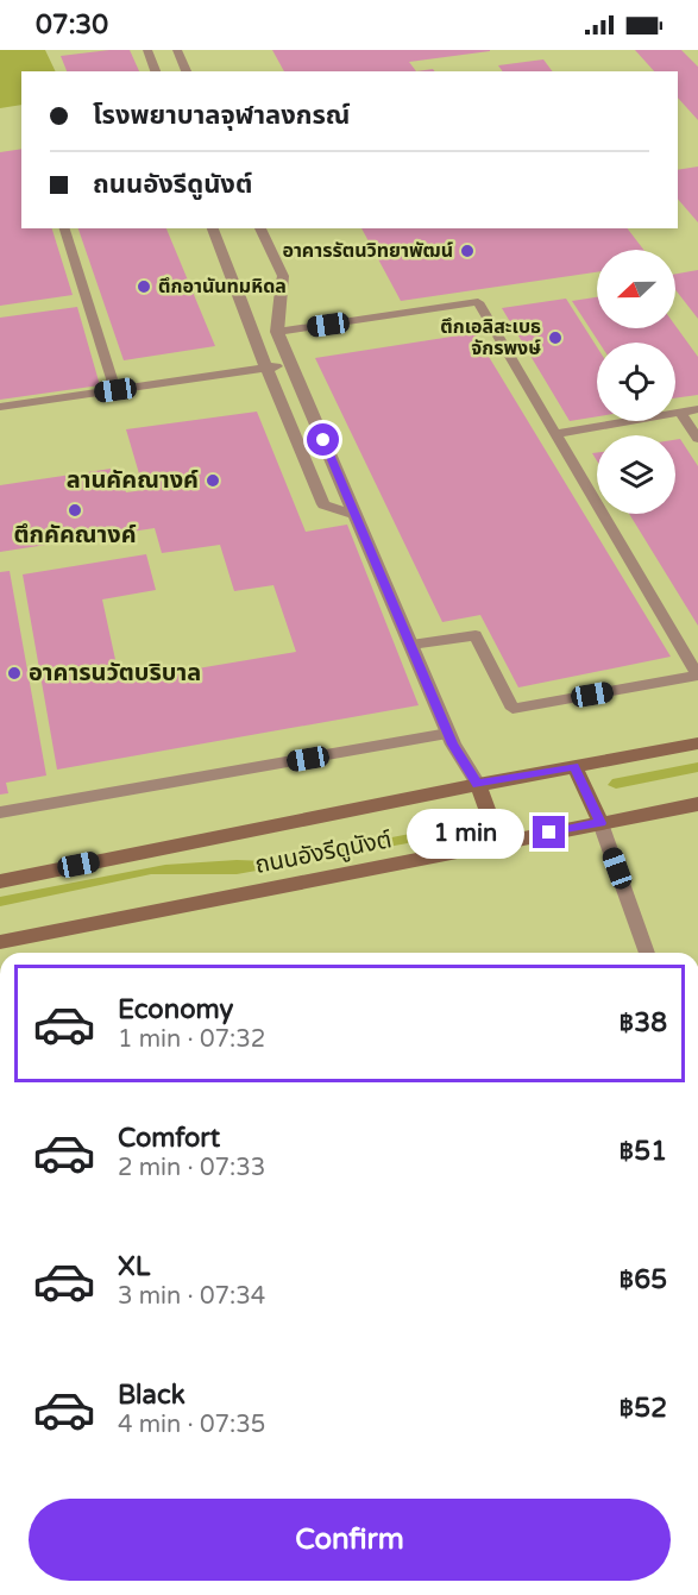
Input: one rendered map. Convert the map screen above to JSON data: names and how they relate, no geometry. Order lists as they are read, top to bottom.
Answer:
{
  "streets": {
    "main road": ["ถนนอังรีดูนังต์"]
  },
  "places": [
    "อาคารรัตนวิทยาพัฒน์",
    "ตึกอานันทมหิดล",
    "ตึกเอลิสะเบธ จักรพงษ์",
    "ลานคัคณางค์",
    "ตึกคัคณางค์",
    "อาคารนวัตบริบาล"
  ],
  "north": "left",
  "page": {
    "status": "07:30",
    "banner": ["โรงพยาบาลจุฬาลงกรณ์", "ถนนอังรีดูนังต์"],
    "bubble": "1 min",
    "list": [
      {
        "name": "Economy",
        "note": "1 min · 07:32",
        "value": "฿38"
      },
      {
        "name": "Comfort",
        "note": "2 min · 07:33",
        "value": "฿51"
      },
      {
        "name": "XL",
        "note": "3 min · 07:34",
        "value": "฿65"
      },
      {
        "name": "Black",
        "note": "4 min · 07:35",
        "value": "฿52"
      }
    ],
    "buttons": "Confirm"
  }
}
